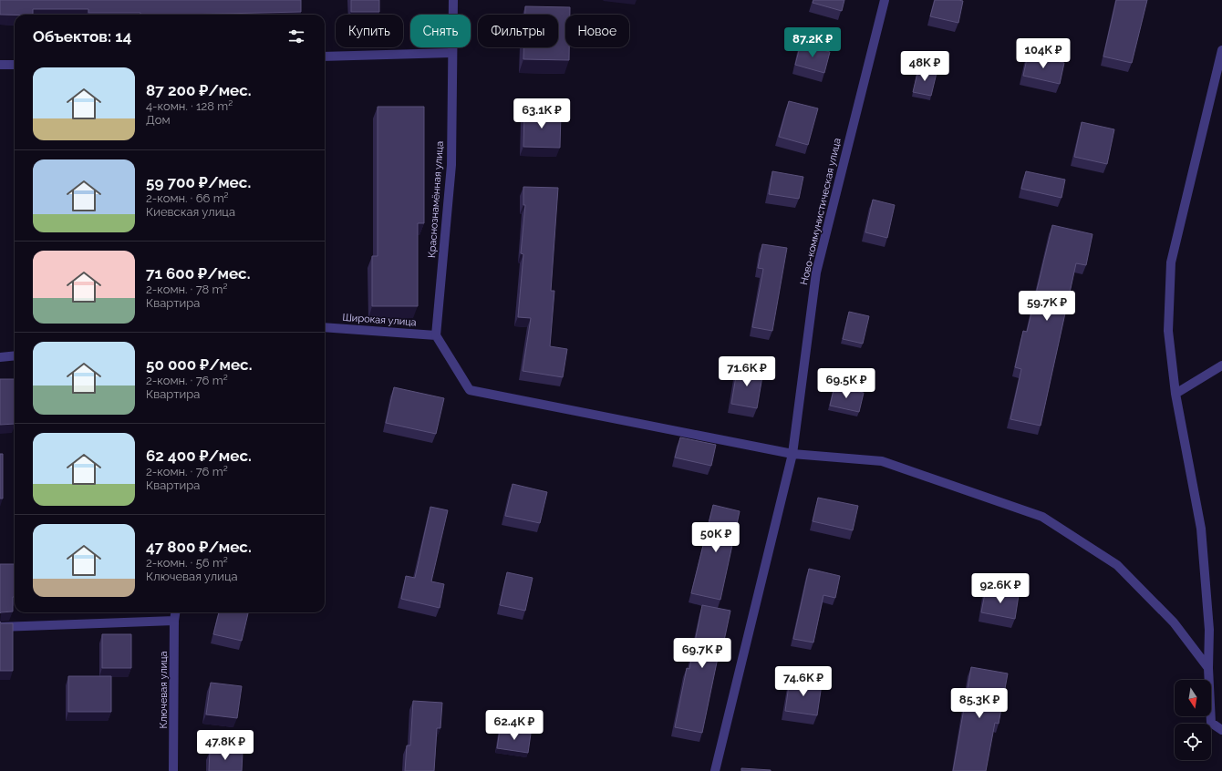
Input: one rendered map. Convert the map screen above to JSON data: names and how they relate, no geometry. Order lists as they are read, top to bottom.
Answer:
{
  "streets": {
    "street": [
      "Краснознамённая улица",
      "Ново-коммунистическая улица",
      "Широкая улица",
      "Ключевая улица"
    ]
  },
  "crossings": [
    ["Краснознамённая улица", "Широкая улица"]
  ],
  "north": "bottom",
  "page": {
    "chip": [
      "Купить",
      "Снять",
      "Фильтры",
      "Новое"
    ],
    "heading": "Объектов: 14",
    "price": [
      "87.2K ₽",
      "104K ₽",
      "48K ₽",
      "63.1K ₽",
      "59.7K ₽",
      "71.6K ₽",
      "69.5K ₽",
      "50K ₽",
      "92.6K ₽",
      "69.7K ₽",
      "74.6K ₽",
      "85.3K ₽",
      "62.4K ₽",
      "47.8K ₽"
    ],
    "list": [
      {
        "name": "87 200 ₽/мес.",
        "note": "4-комн. · 128 m² · Дом"
      },
      {
        "name": "59 700 ₽/мес.",
        "note": "2-комн. · 66 m² · Киевская улица"
      },
      {
        "name": "71 600 ₽/мес.",
        "note": "2-комн. · 78 m² · Квартира"
      },
      {
        "name": "50 000 ₽/мес.",
        "note": "2-комн. · 76 m² · Квартира"
      },
      {
        "name": "62 400 ₽/мес.",
        "note": "2-комн. · 76 m² · Квартира"
      },
      {
        "name": "47 800 ₽/мес.",
        "note": "2-комн. · 56 m² · Ключевая улица"
      }
    ]
  }
}
